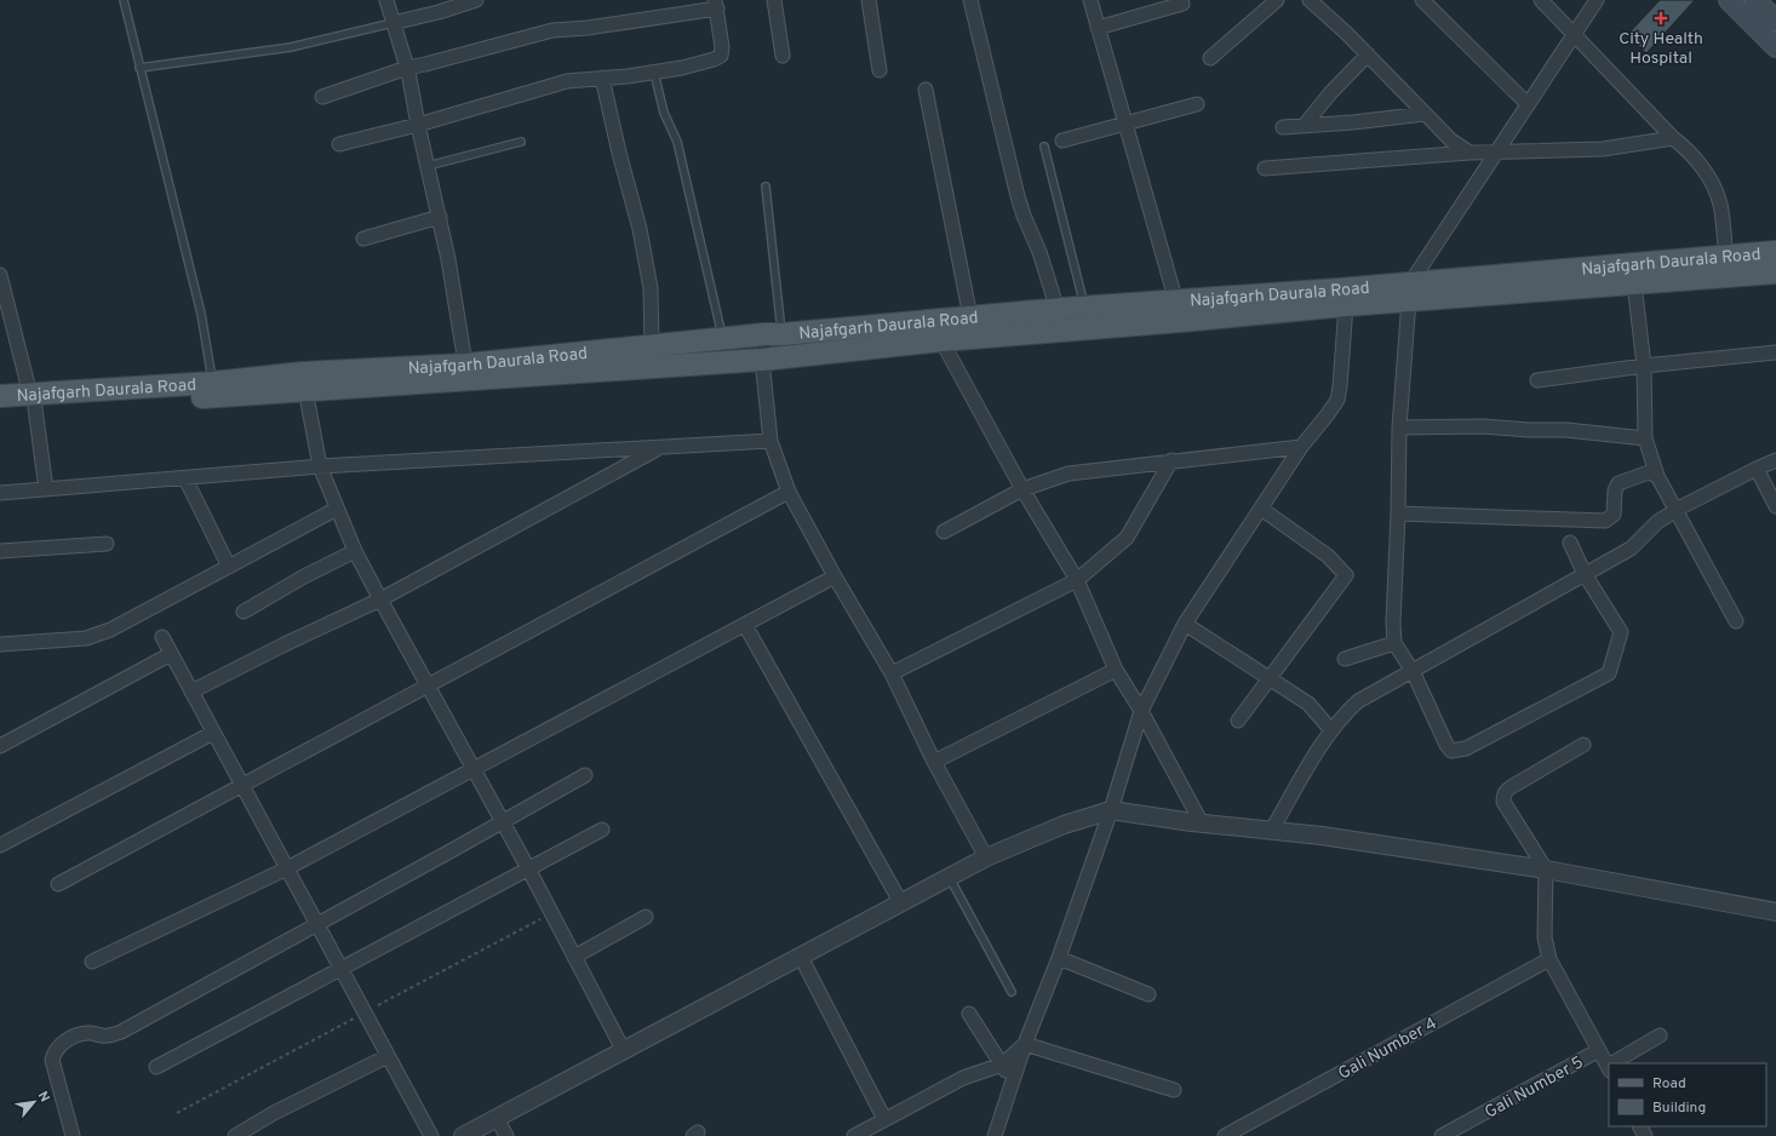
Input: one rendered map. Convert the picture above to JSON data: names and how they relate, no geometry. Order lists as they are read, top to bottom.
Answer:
{
  "streets": {
    "main road": ["Najafgarh Daurala Road"],
    "street": ["Gali Number 4", "Gali Number 5"]
  },
  "places": {
    "health": ["City Health Hospital"]
  },
  "legend": ["Road", "Building"],
  "north": "top right"
}
